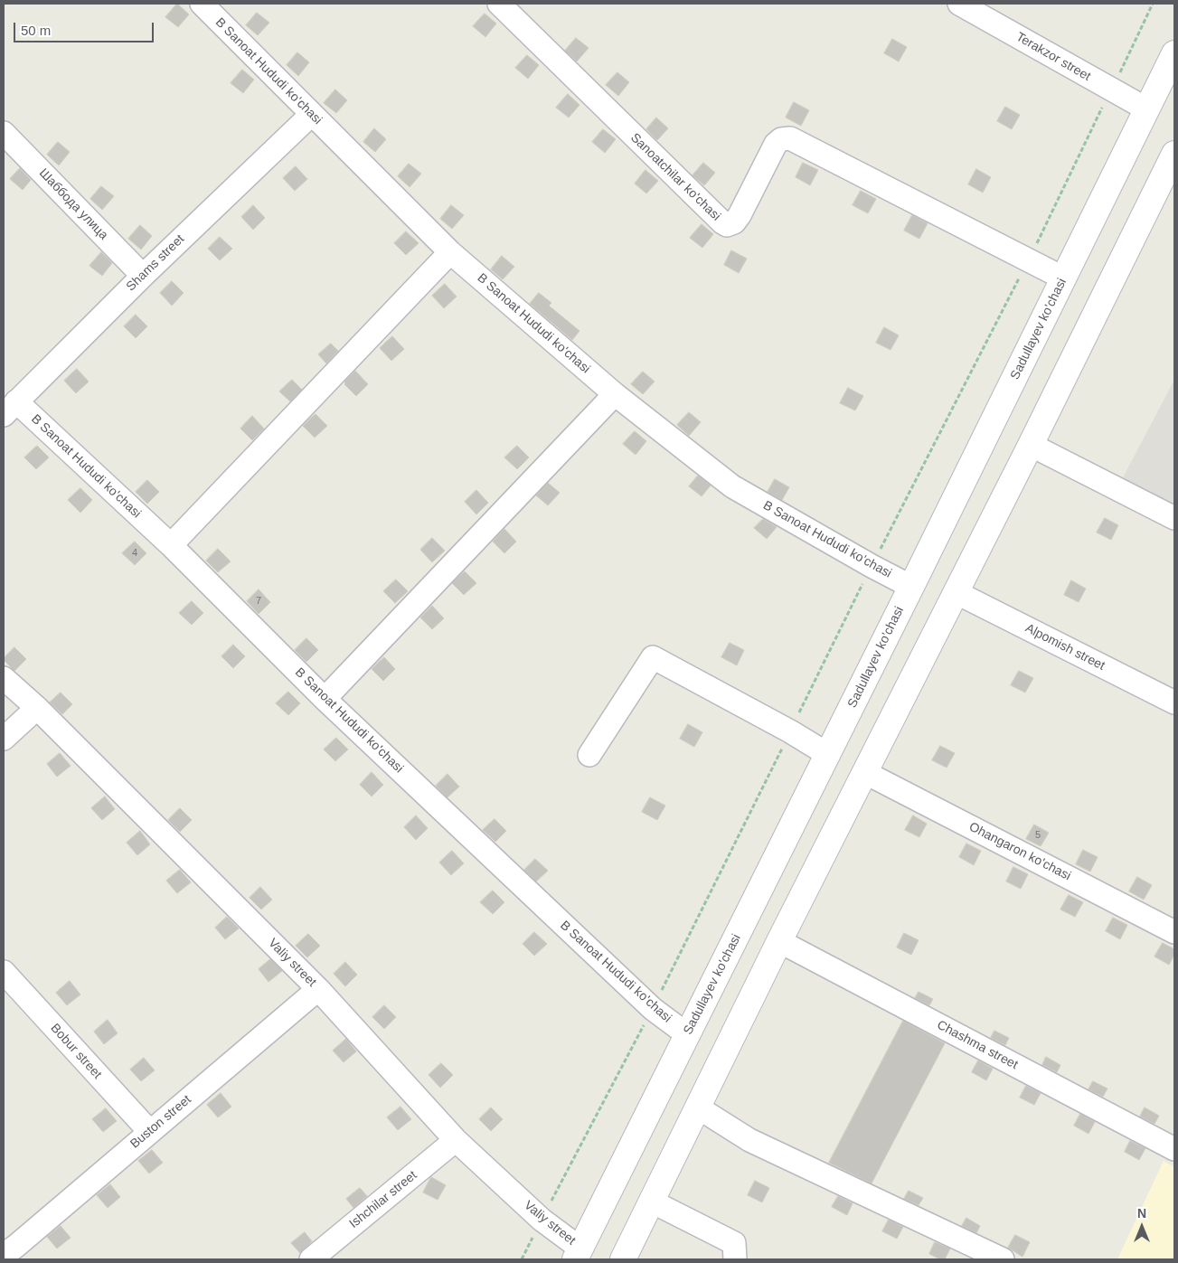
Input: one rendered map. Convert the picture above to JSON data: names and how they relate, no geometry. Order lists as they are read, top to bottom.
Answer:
{
  "streets": {
    "main road": ["Sadullayev ko'chasi"],
    "street": [
      "Terakzor street",
      "B Sanoat Hududi ko'chasi",
      "Sanoatchilar ko'chasi",
      "Шаббода улица",
      "Shams street",
      "Alpomish street",
      "Ohangaron ko'chasi",
      "Valiy street",
      "Chashma street",
      "Bobur street",
      "Buston street",
      "Ishchilar street"
    ]
  },
  "crossings": [
    ["Terakzor street", "Sadullayev ko'chasi"],
    ["B Sanoat Hududi ko'chasi", "Shams street"],
    ["B Sanoat Hududi ko'chasi", "Sadullayev ko'chasi"],
    ["Sanoatchilar ko'chasi", "Sadullayev ko'chasi"],
    ["Шаббода улица", "Shams street"],
    ["Sadullayev ko'chasi", "Valiy street"],
    ["Valiy street", "Buston street"],
    ["Valiy street", "Ishchilar street"],
    ["Bobur street", "Buston street"]
  ],
  "house_numbers": ["4", "7", "5"],
  "scale_bar": "50 m",
  "north": "top"
}
